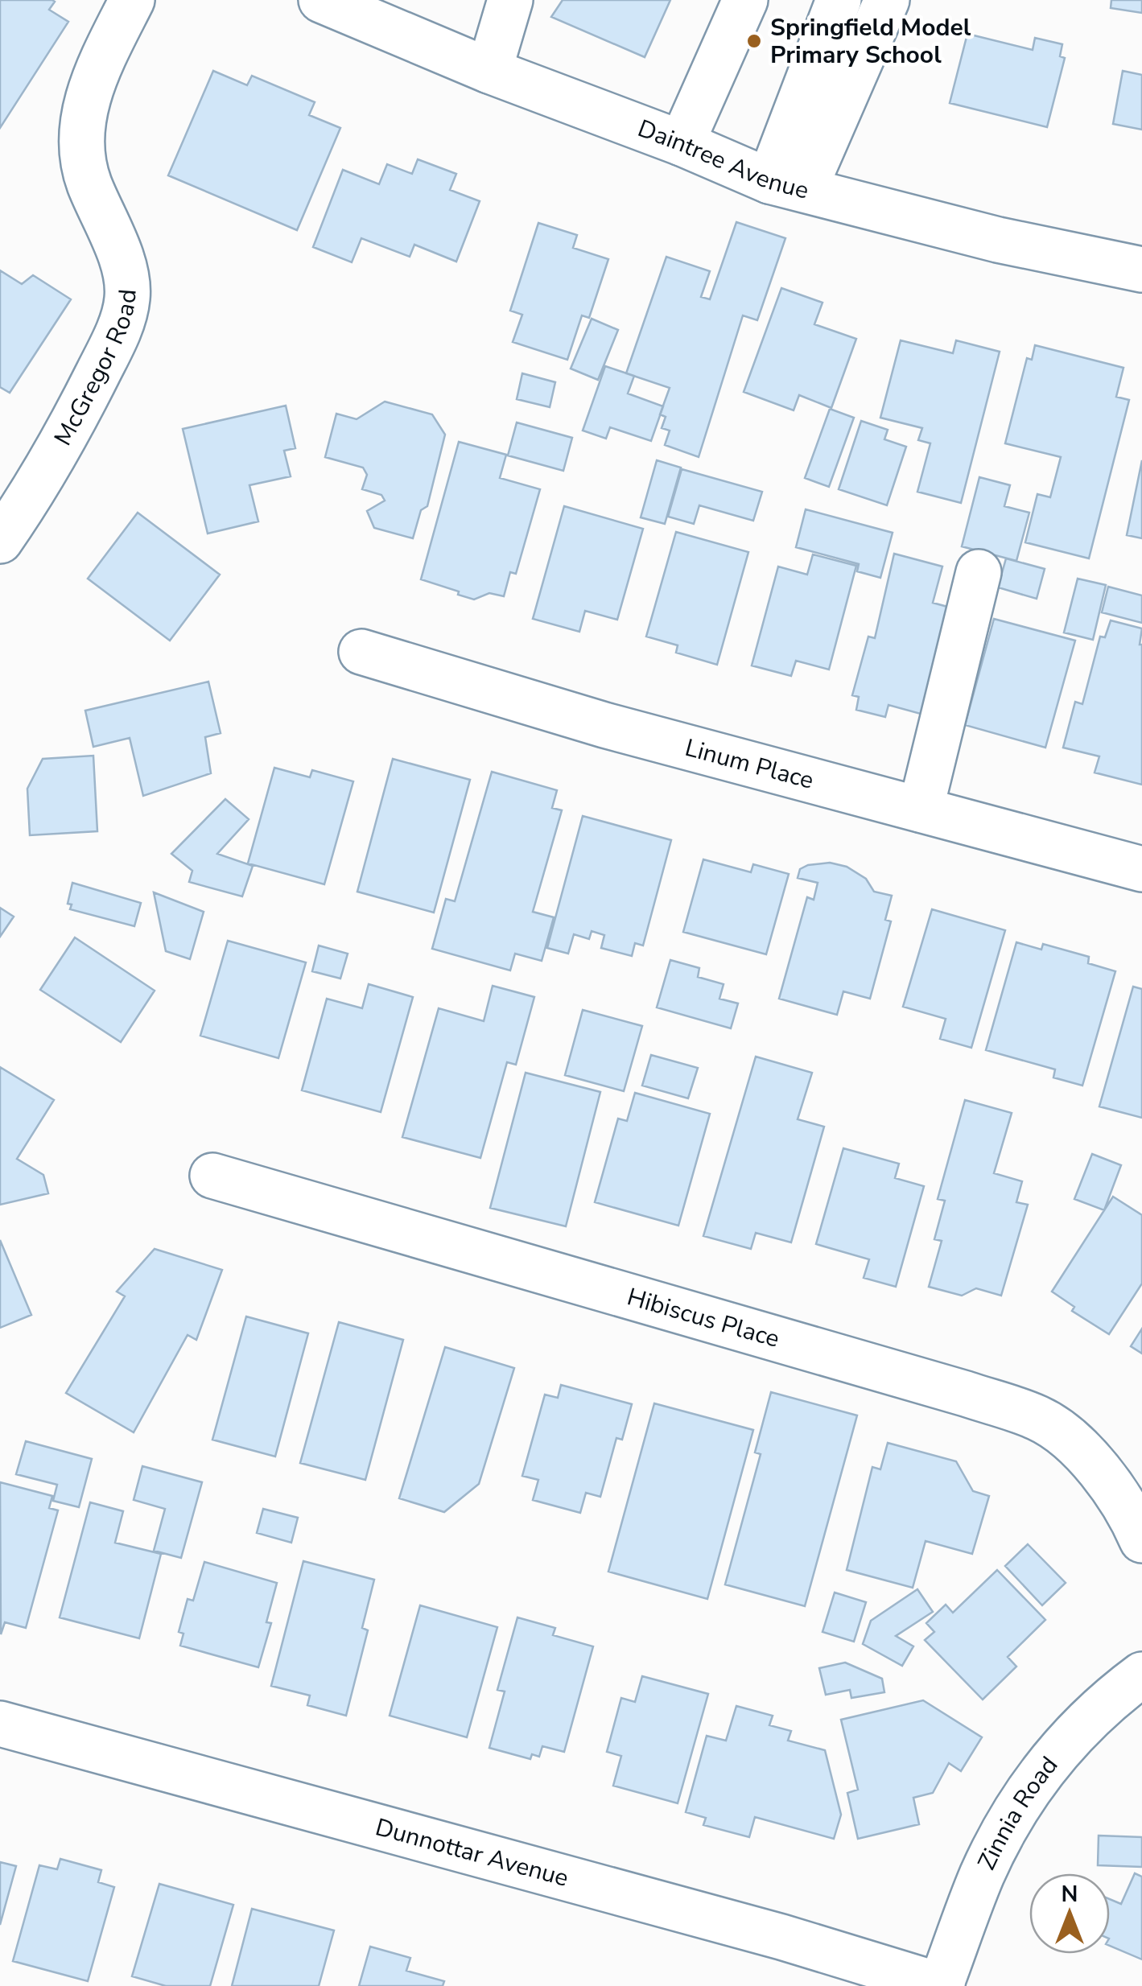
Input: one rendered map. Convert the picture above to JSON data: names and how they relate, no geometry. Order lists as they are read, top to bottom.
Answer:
{
  "streets": {
    "street": [
      "Daintree Avenue",
      "McGregor Road",
      "Linum Place",
      "Hibiscus Place",
      "Zinnia Road",
      "Dunnottar Avenue"
    ]
  },
  "crossings": [
    ["Zinnia Road", "Dunnottar Avenue"]
  ],
  "places": ["Springfield Model Primary School"],
  "north": "top"
}
